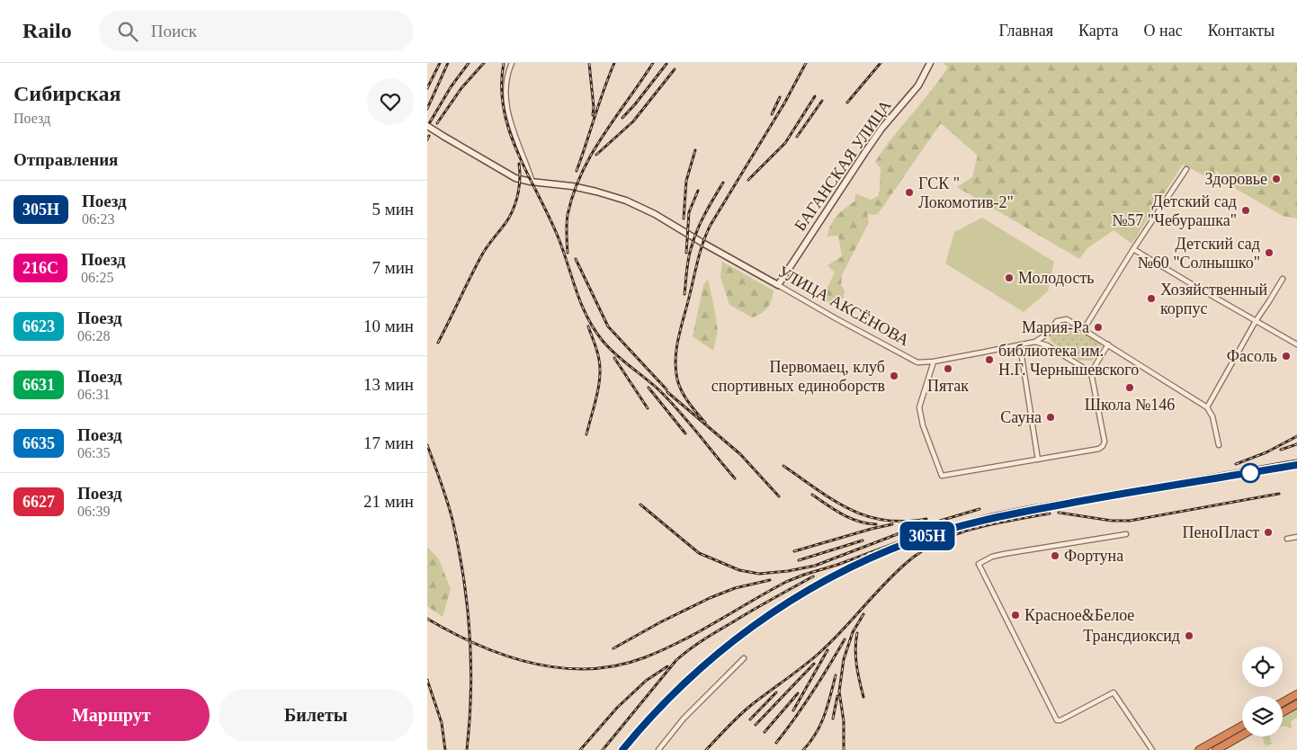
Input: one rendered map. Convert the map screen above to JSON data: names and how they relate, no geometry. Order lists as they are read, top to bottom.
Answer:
{
  "streets": {
    "street": ["БАГАНСКАЯ УЛИЦА", "УЛИЦА АКСЁНОВА"]
  },
  "crossings": [
    ["БАГАНСКАЯ УЛИЦА", "УЛИЦА АКСЁНОВА"]
  ],
  "places": [
    "Здоровье",
    "ГСК \" Локомотив-2\"",
    "Детский сад №57 \"Чебурашка\"",
    "Детский сад №60 \"Солнышко\"",
    "Молодость",
    "Хозяйственный корпус",
    "Мария-Ра",
    "Фасоль",
    "библиотека им. Н.Г. Чернышевского",
    "Пятак",
    "Первомаец, клуб спортивных единоборств",
    "Школа №146",
    "Сауна",
    "ПеноПласт",
    "Фортуна",
    "Красное&Белое",
    "Трансдиоксид"
  ],
  "page": {
    "header": "Railo",
    "search": "Поиск",
    "nav": [
      "Главная",
      "Карта",
      "О нас",
      "Контакты"
    ],
    "heading": [
      ["Сибирская", "Поезд"],
      "Отправления"
    ],
    "on_map": "305Н",
    "list": [
      {
        "mark": "305Н",
        "name": "Поезд",
        "note": "06:23",
        "value": "5 мин"
      },
      {
        "mark": "216С",
        "name": "Поезд",
        "note": "06:25",
        "value": "7 мин"
      },
      {
        "mark": "6623",
        "name": "Поезд",
        "note": "06:28",
        "value": "10 мин"
      },
      {
        "mark": "6631",
        "name": "Поезд",
        "note": "06:31",
        "value": "13 мин"
      },
      {
        "mark": "6635",
        "name": "Поезд",
        "note": "06:35",
        "value": "17 мин"
      },
      {
        "mark": "6627",
        "name": "Поезд",
        "note": "06:39",
        "value": "21 мин"
      }
    ],
    "buttons": ["Маршрут", "Билеты"]
  }
}
